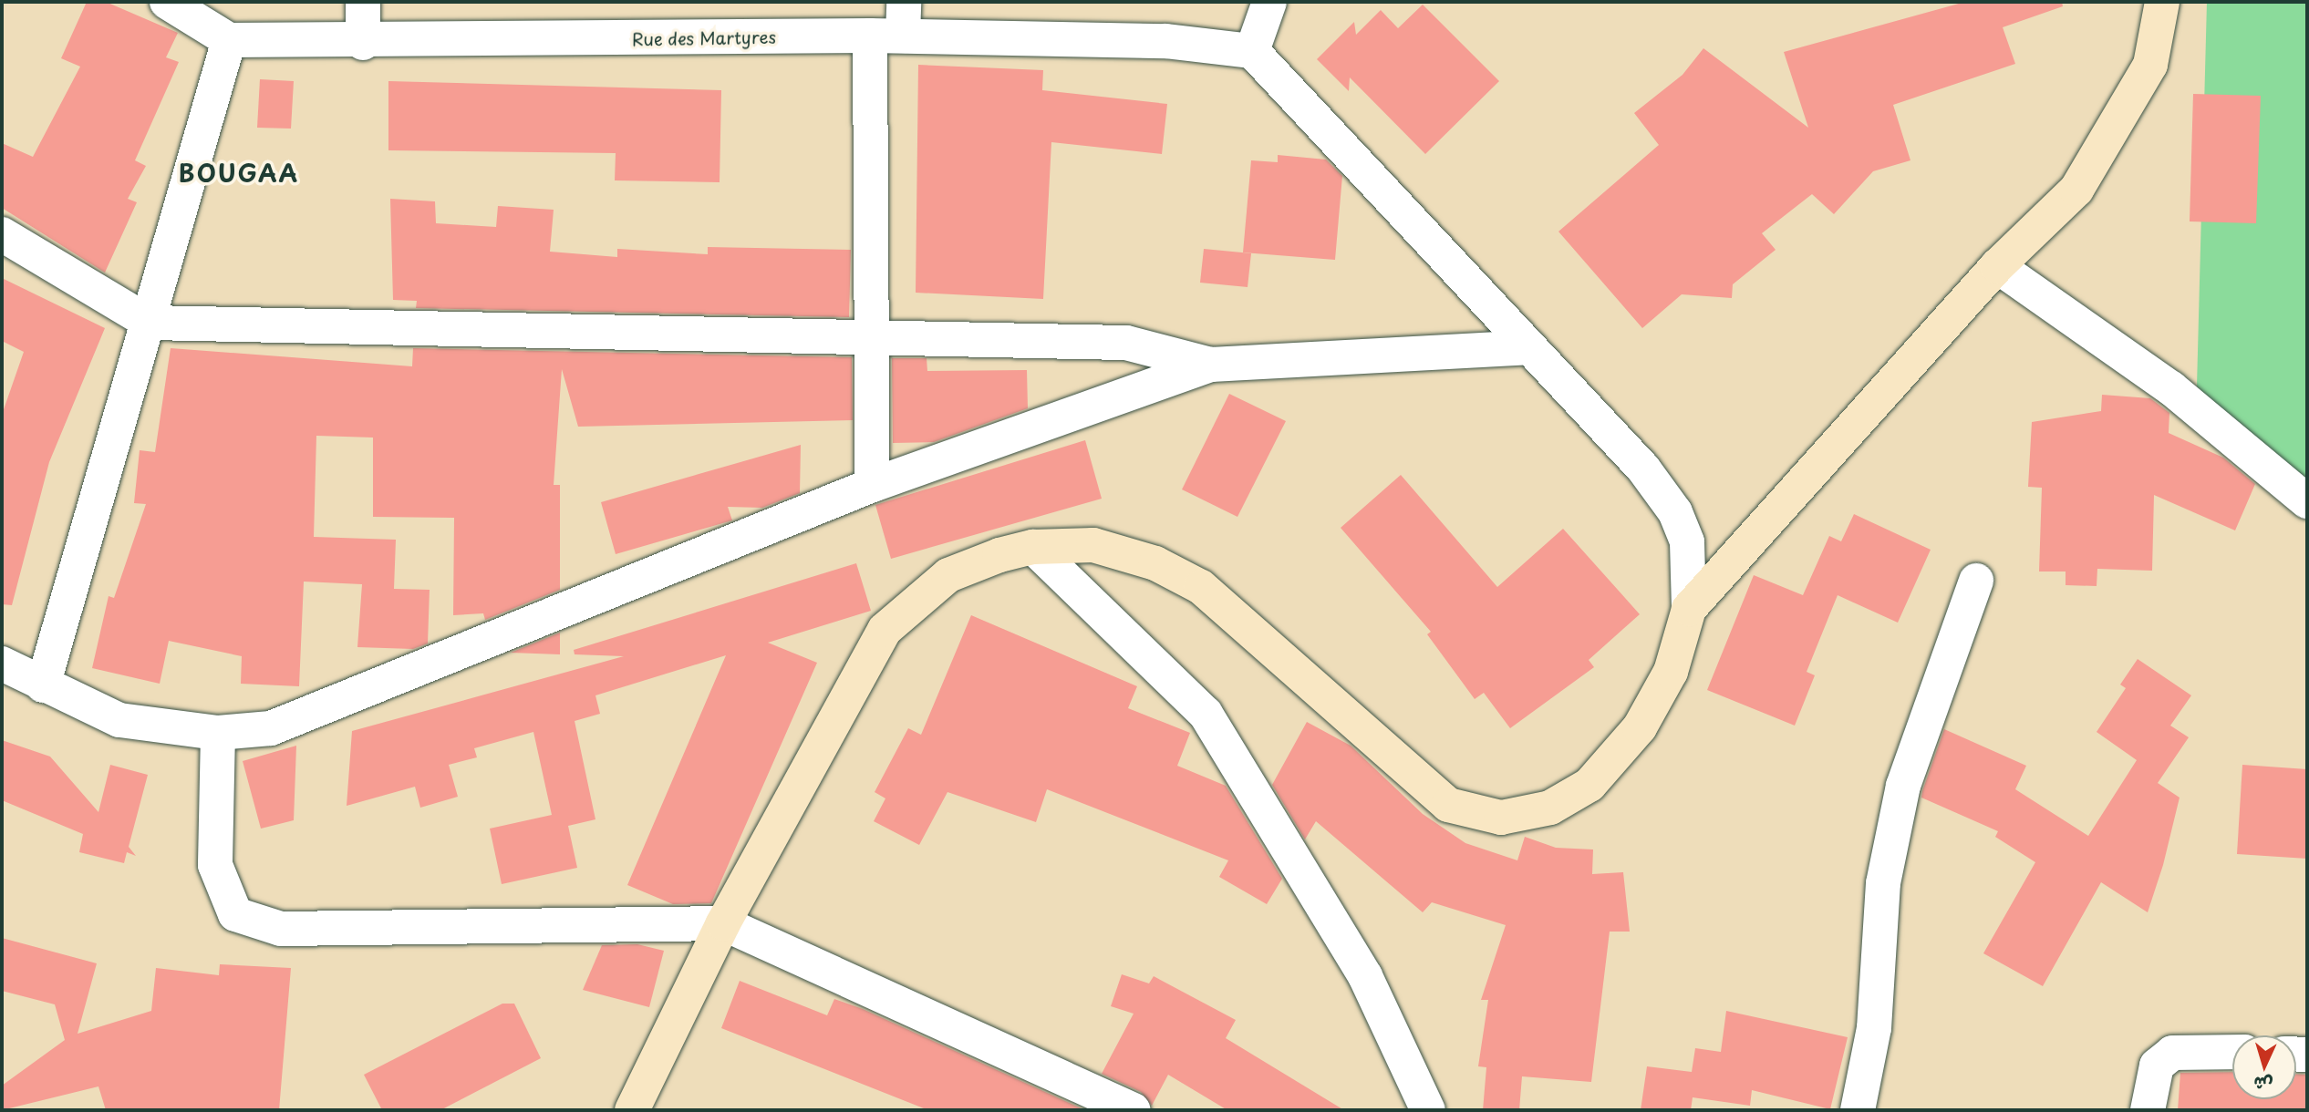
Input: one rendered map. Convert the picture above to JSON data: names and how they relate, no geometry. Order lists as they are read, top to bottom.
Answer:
{
  "streets": {
    "street": ["Rue des Martyres"]
  },
  "districts": ["BOUGAA"],
  "north": "bottom"
}
